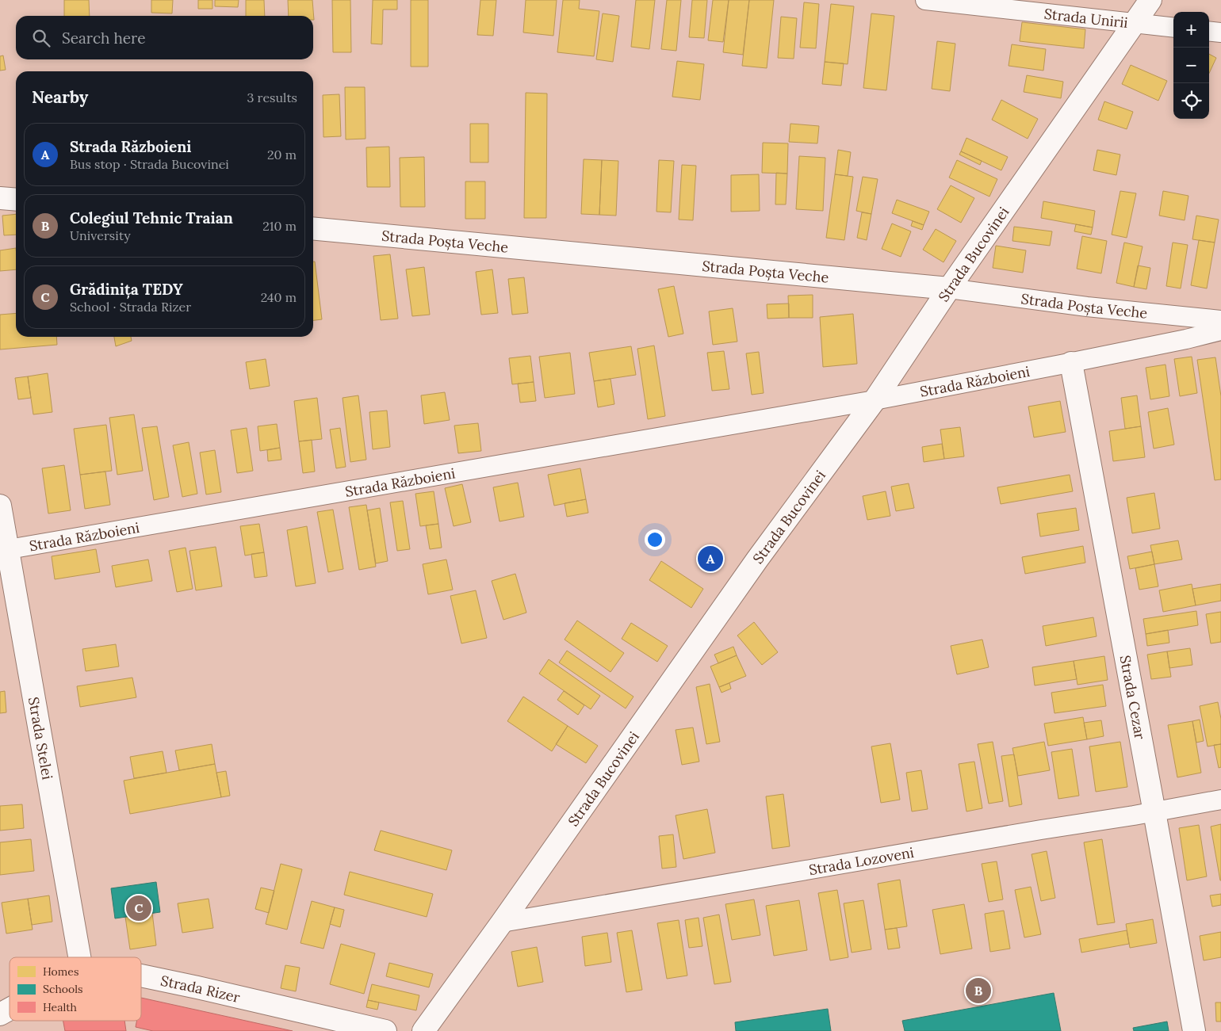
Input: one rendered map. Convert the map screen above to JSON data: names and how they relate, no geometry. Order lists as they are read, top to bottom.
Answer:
{
  "streets": {
    "street": [
      "Strada Unirii",
      "Strada Poșta Veche",
      "Strada Bucovinei",
      "Strada Războieni",
      "Strada Cezar",
      "Strada Stelei",
      "Strada Lozoveni",
      "Strada Rizer"
    ]
  },
  "crossings": [
    ["Strada Unirii", "Strada Bucovinei"],
    ["Strada Poșta Veche", "Strada Bucovinei"],
    ["Strada Bucovinei", "Strada Războieni"],
    ["Strada Bucovinei", "Strada Lozoveni"],
    ["Strada Războieni", "Strada Cezar"],
    ["Strada Războieni", "Strada Stelei"],
    ["Strada Cezar", "Strada Lozoveni"]
  ],
  "legend": ["Homes", "Schools", "Health"],
  "page": {
    "map_buttons": ["+", "−"],
    "search": "Search here",
    "heading": ["Nearby", "3 results"],
    "list": [
      {
        "mark": "A",
        "name": "Strada Războieni",
        "note": "Bus stop · Strada Bucovinei",
        "value": "20 m"
      },
      {
        "mark": "B",
        "name": "Colegiul Tehnic Traian",
        "note": "University",
        "value": "210 m"
      },
      {
        "mark": "C",
        "name": "Grădinița TEDY",
        "note": "School · Strada Rizer",
        "value": "240 m"
      }
    ],
    "pins": ["A", "C", "B"]
  }
}
